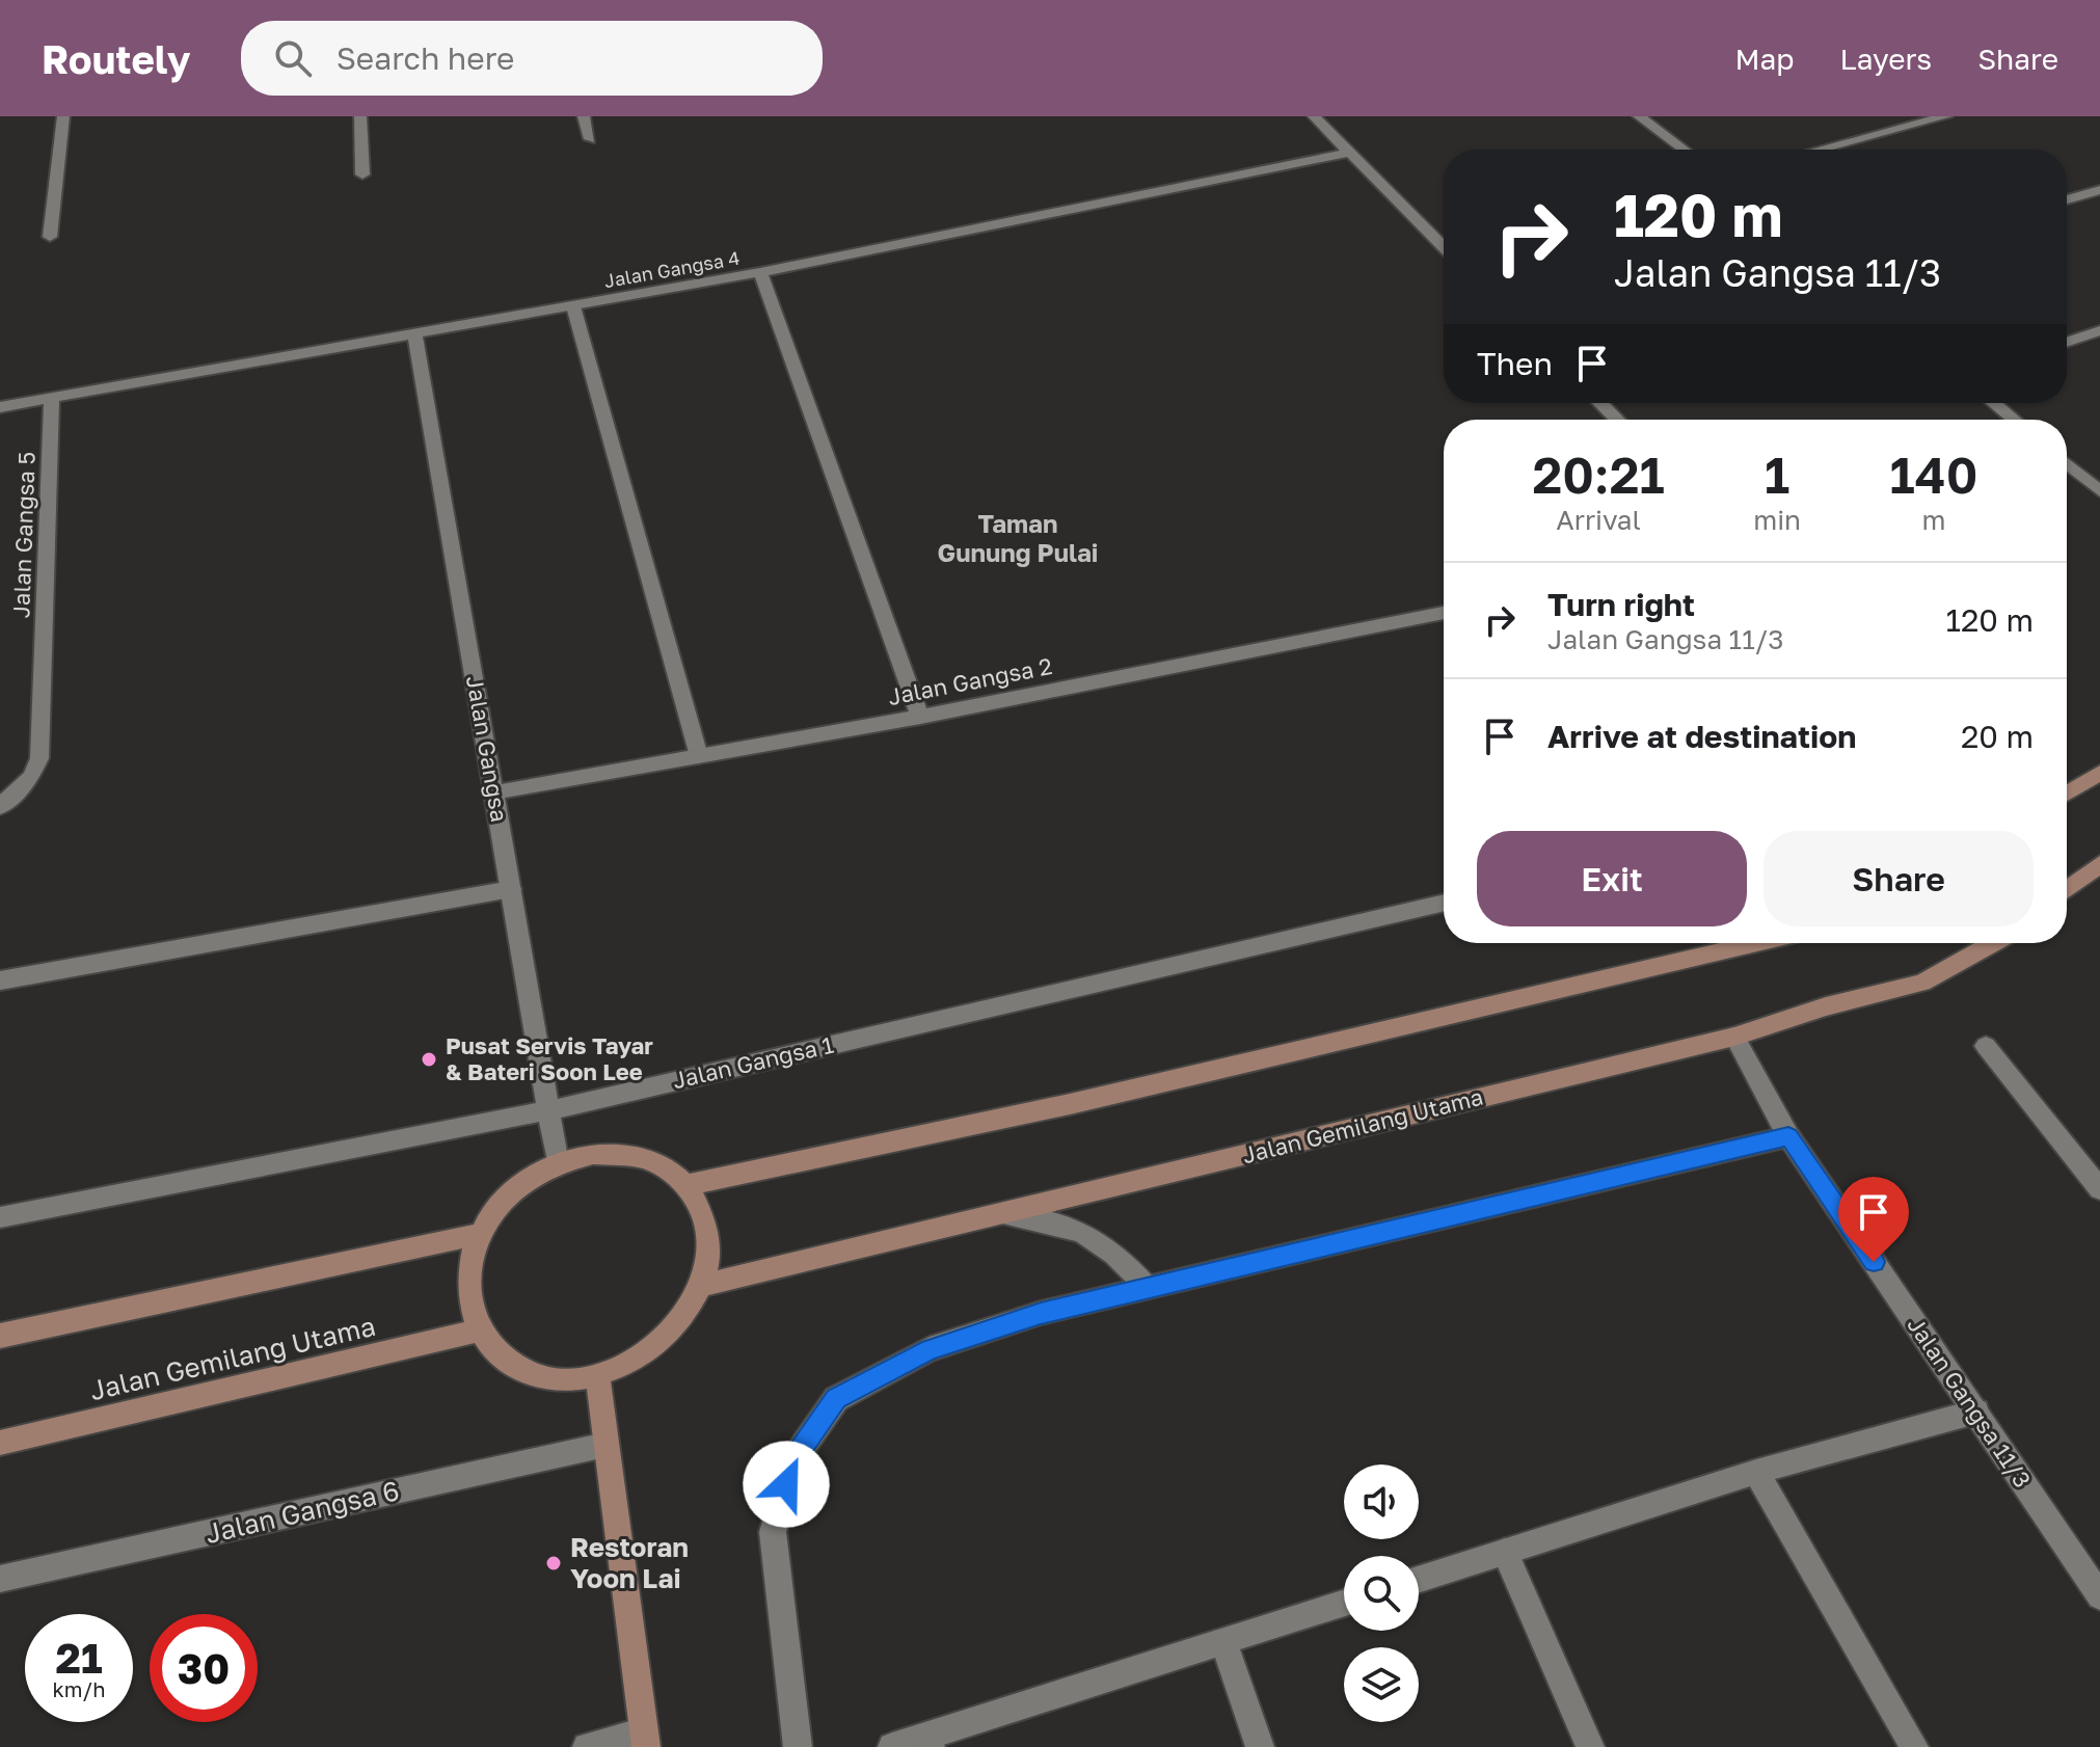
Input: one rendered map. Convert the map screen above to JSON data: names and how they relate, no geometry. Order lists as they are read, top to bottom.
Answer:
{
  "streets": {
    "main road": ["Jalan Gemilang Utama"],
    "street": [
      "Jalan Gangsa 4",
      "Jalan Gangsa 5",
      "Jalan Gangsa 2",
      "Jalan Gangsa",
      "Jalan Gangsa 1",
      "Jalan Gangsa 11/3",
      "Jalan Gangsa 6"
    ]
  },
  "crossings": [
    ["Jalan Gangsa 4", "Jalan Gangsa 5"],
    ["Jalan Gangsa 4", "Jalan Gangsa"],
    ["Jalan Gangsa 2", "Jalan Gangsa"],
    ["Jalan Gangsa", "Jalan Gangsa 1"],
    ["Jalan Gangsa", "Jalan Gemilang Utama"],
    ["Jalan Gemilang Utama", "Jalan Gangsa 11/3"]
  ],
  "districts": ["Taman Gunung Pulai"],
  "places": ["Pusat Servis Tayar & Bateri Soon Lee", "Restoran Yoon Lai"],
  "page": {
    "header": "Routely",
    "search": "Search here",
    "nav": ["Map", "Layers", "Share"],
    "turn": ["120 m", "Jalan Gangsa 11/3"],
    "then": "Then",
    "eta": [
      "20:21",
      "Arrival",
      "1",
      "min",
      "140",
      "m"
    ],
    "list": [
      {
        "name": "Turn right",
        "note": "Jalan Gangsa 11/3",
        "value": "120 m"
      },
      {
        "name": "Arrive at destination",
        "value": "20 m"
      }
    ],
    "buttons": ["Exit", "Share"],
    "speed": "21 km/h",
    "limit": "30"
  }
}
